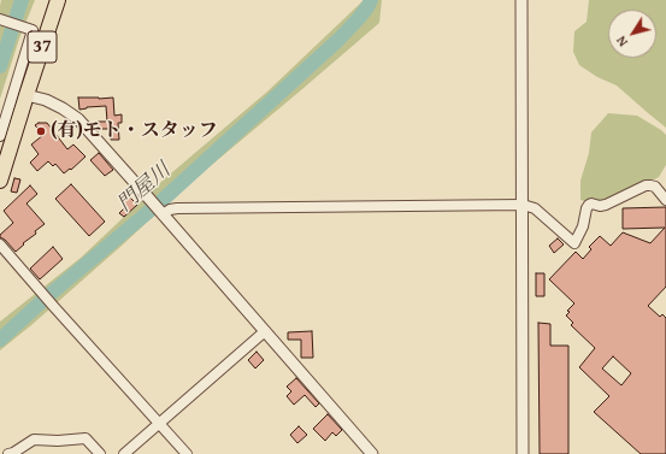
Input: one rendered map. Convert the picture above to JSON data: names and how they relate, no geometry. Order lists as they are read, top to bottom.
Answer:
{
  "streets": {
    "main road": ["37"]
  },
  "water": ["門屋川"],
  "places": ["(有)モト・スタッフ"],
  "north": "bottom left"
}
